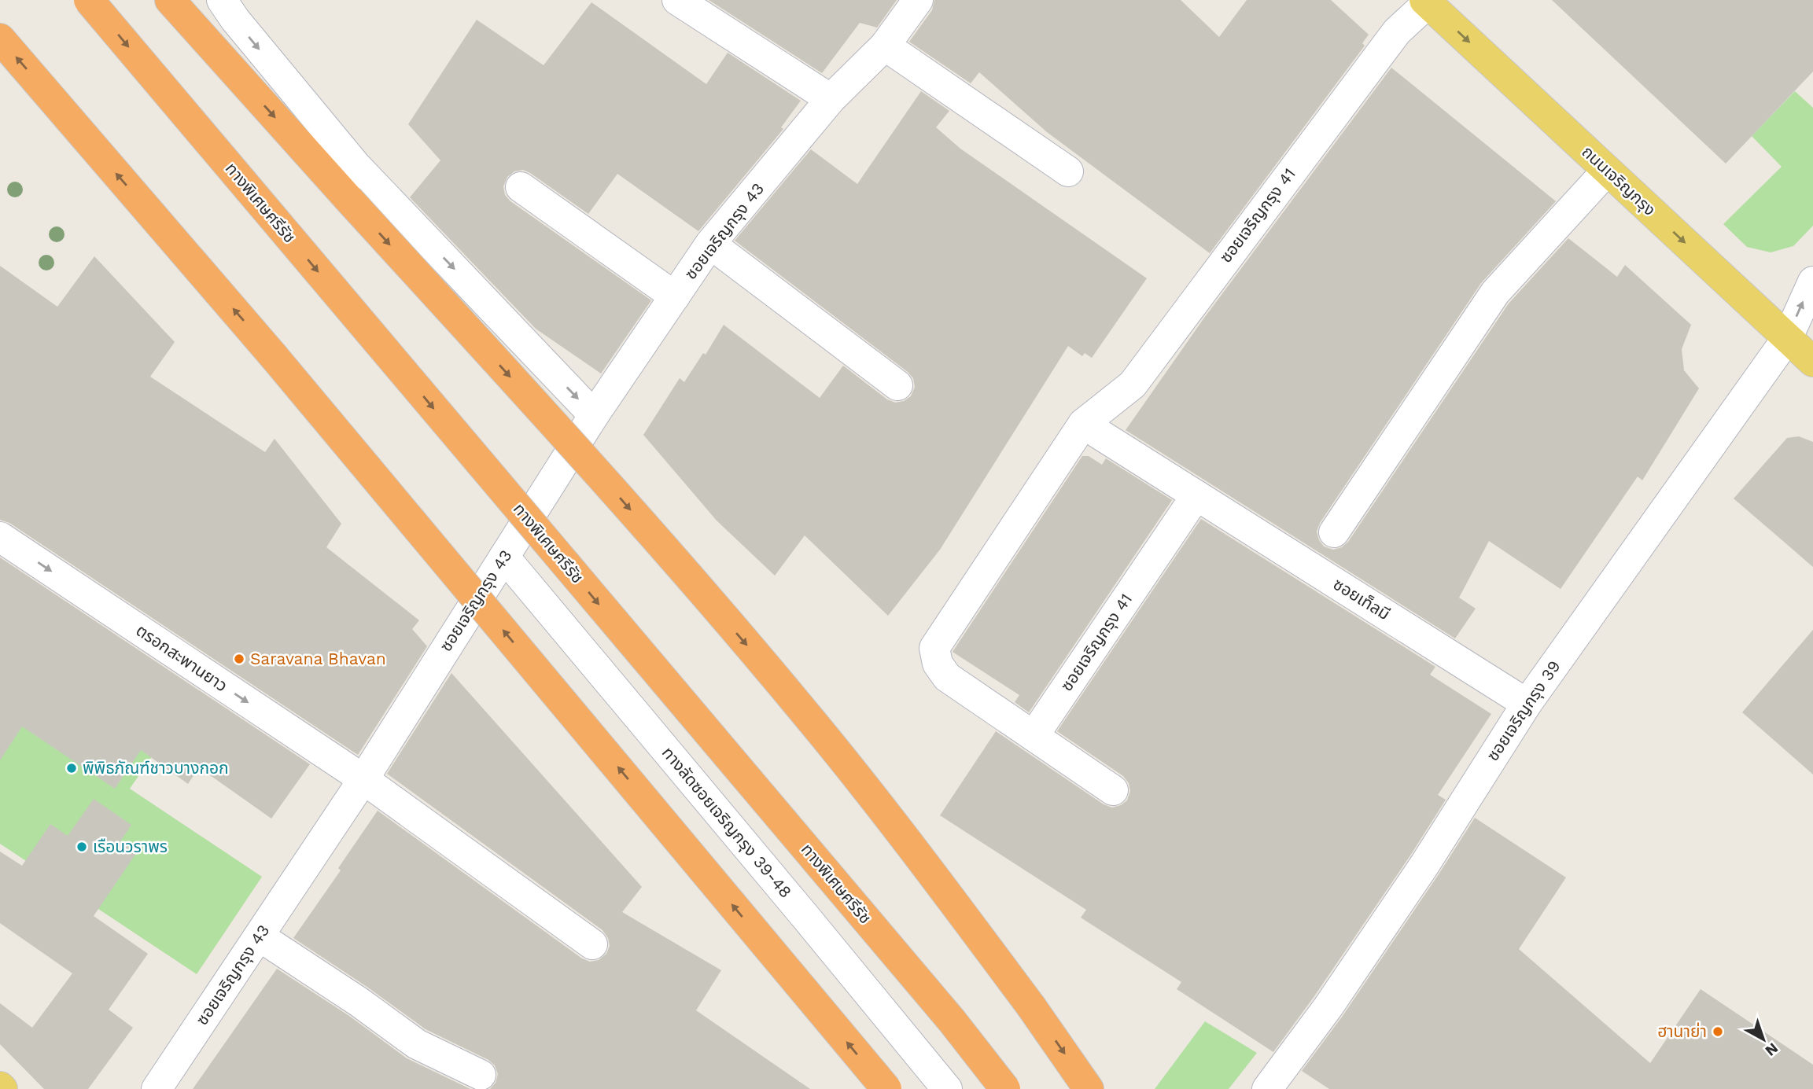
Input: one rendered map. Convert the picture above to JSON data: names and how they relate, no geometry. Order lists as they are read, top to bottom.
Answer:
{
  "streets": {
    "highway": ["ทางพิเศษศรีรัช"],
    "main road": ["ถนนเจริญกรุง"],
    "street": [
      "ซอยเจริญกรุง 41",
      "ซอยเจริญกรุง 43",
      "ซอยเท็ลมี",
      "ตรอกสะพานยาว",
      "ซอยเจริญกรุง 39",
      "ทางลัดซอยเจริญกรุง 39-48"
    ]
  },
  "crossings": [
    ["ถนนเจริญกรุง", "ซอยเจริญกรุง 41"],
    ["ถนนเจริญกรุง", "ซอยเจริญกรุง 39"],
    ["ซอยเจริญกรุง 41", "ซอยเท็ลมี"],
    ["ซอยเจริญกรุง 43", "ตรอกสะพานยาว"],
    ["ซอยเจริญกรุง 43", "ทางลัดซอยเจริญกรุง 39-48"],
    ["ซอยเท็ลมี", "ซอยเจริญกรุง 39"]
  ],
  "one_way": ["ถนนเจริญกรุง", "ตรอกสะพานยาว"],
  "places": [
    "Saravana Bhavan",
    "พิพิธภัณฑ์ชาวบางกอก",
    "เรือนวราพร",
    "ฮานาย่า"
  ],
  "north": "bottom right"
}
